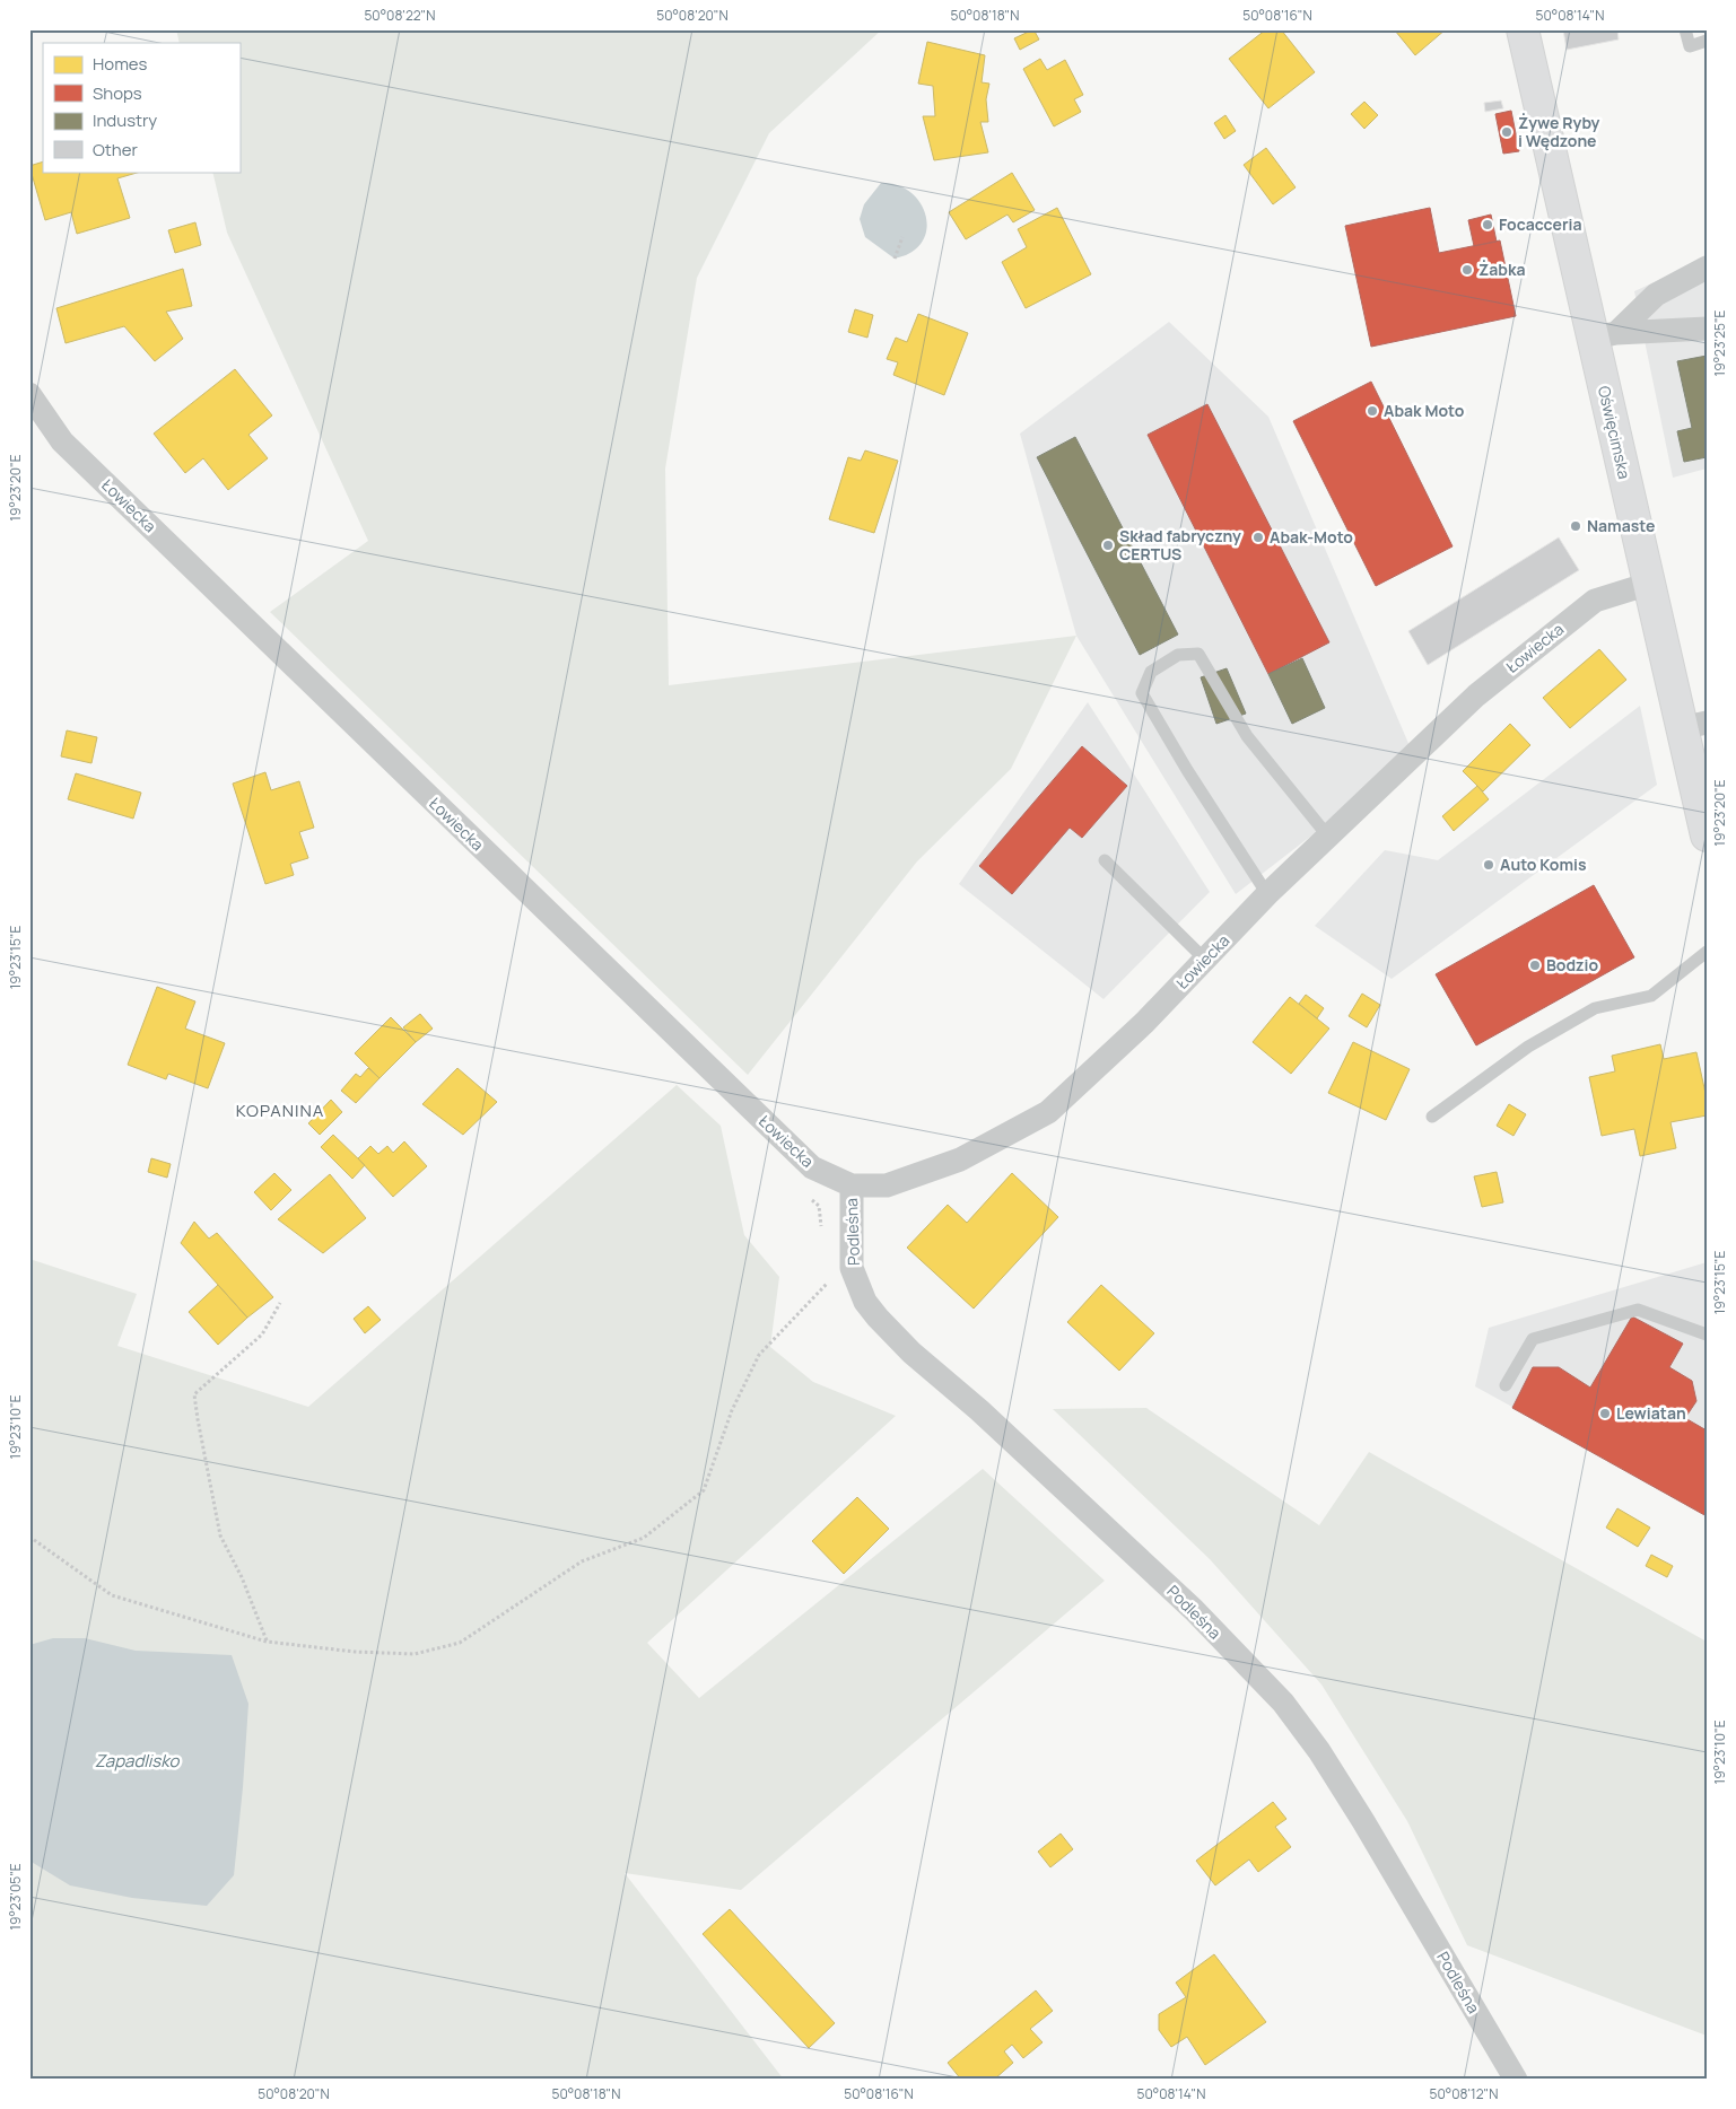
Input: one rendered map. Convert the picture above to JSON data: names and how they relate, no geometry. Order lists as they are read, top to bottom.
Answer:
{
  "streets": {
    "street": ["Oświęcimska", "Łowiecka", "Podleśna"]
  },
  "crossings": [
    ["Oświęcimska", "Łowiecka"],
    ["Łowiecka", "Podleśna"]
  ],
  "districts": ["KOPANINA"],
  "water": ["Zapadlisko"],
  "places": [
    "Żywe Ryby i Wędzone",
    "Focacceria",
    "Żabka",
    "Abak Moto",
    "Namaste",
    "Abak-Moto",
    "Skład fabryczny CERTUS",
    "Auto Komis",
    "Bodzio",
    "Lewiatan"
  ],
  "legend": [
    "Homes",
    "Shops",
    "Industry",
    "Other"
  ],
  "coordinates": [
    "50°08'22\"N",
    "50°08'20\"N",
    "50°08'18\"N",
    "50°08'16\"N",
    "50°08'14\"N",
    "19°23'25\"E",
    "19°23'20\"E",
    "19°23'15\"E",
    "19°23'10\"E",
    "19°23'05\"E",
    "50°08'12\"N"
  ]
}
